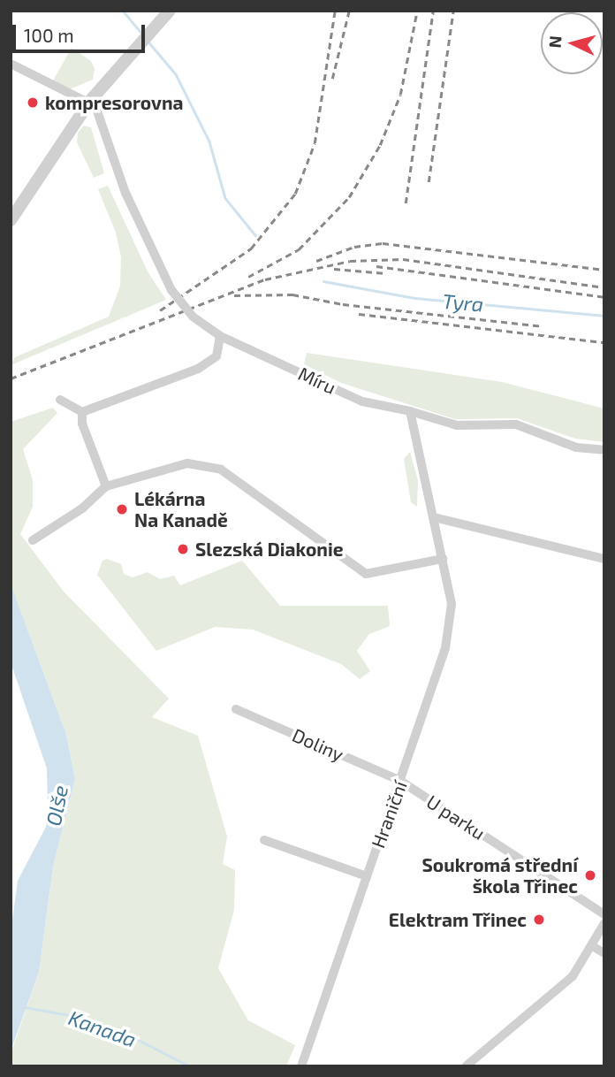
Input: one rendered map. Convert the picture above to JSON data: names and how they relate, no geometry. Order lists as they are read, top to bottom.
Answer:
{
  "streets": {
    "street": [
      "Míru",
      "Doliny",
      "Hraniční",
      "U parku"
    ]
  },
  "crossings": [
    ["Doliny", "Hraniční"],
    ["Doliny", "U parku"],
    ["Hraniční", "U parku"]
  ],
  "water": ["Tyra", "Olše", "Kanada"],
  "places": [
    "kompresorovna",
    "Lékárna Na Kanadě",
    "Slezská Diakonie",
    "Soukromá střední škola Třinec",
    "Elektram Třinec"
  ],
  "scale_bar": "100 m",
  "north": "left"
}
